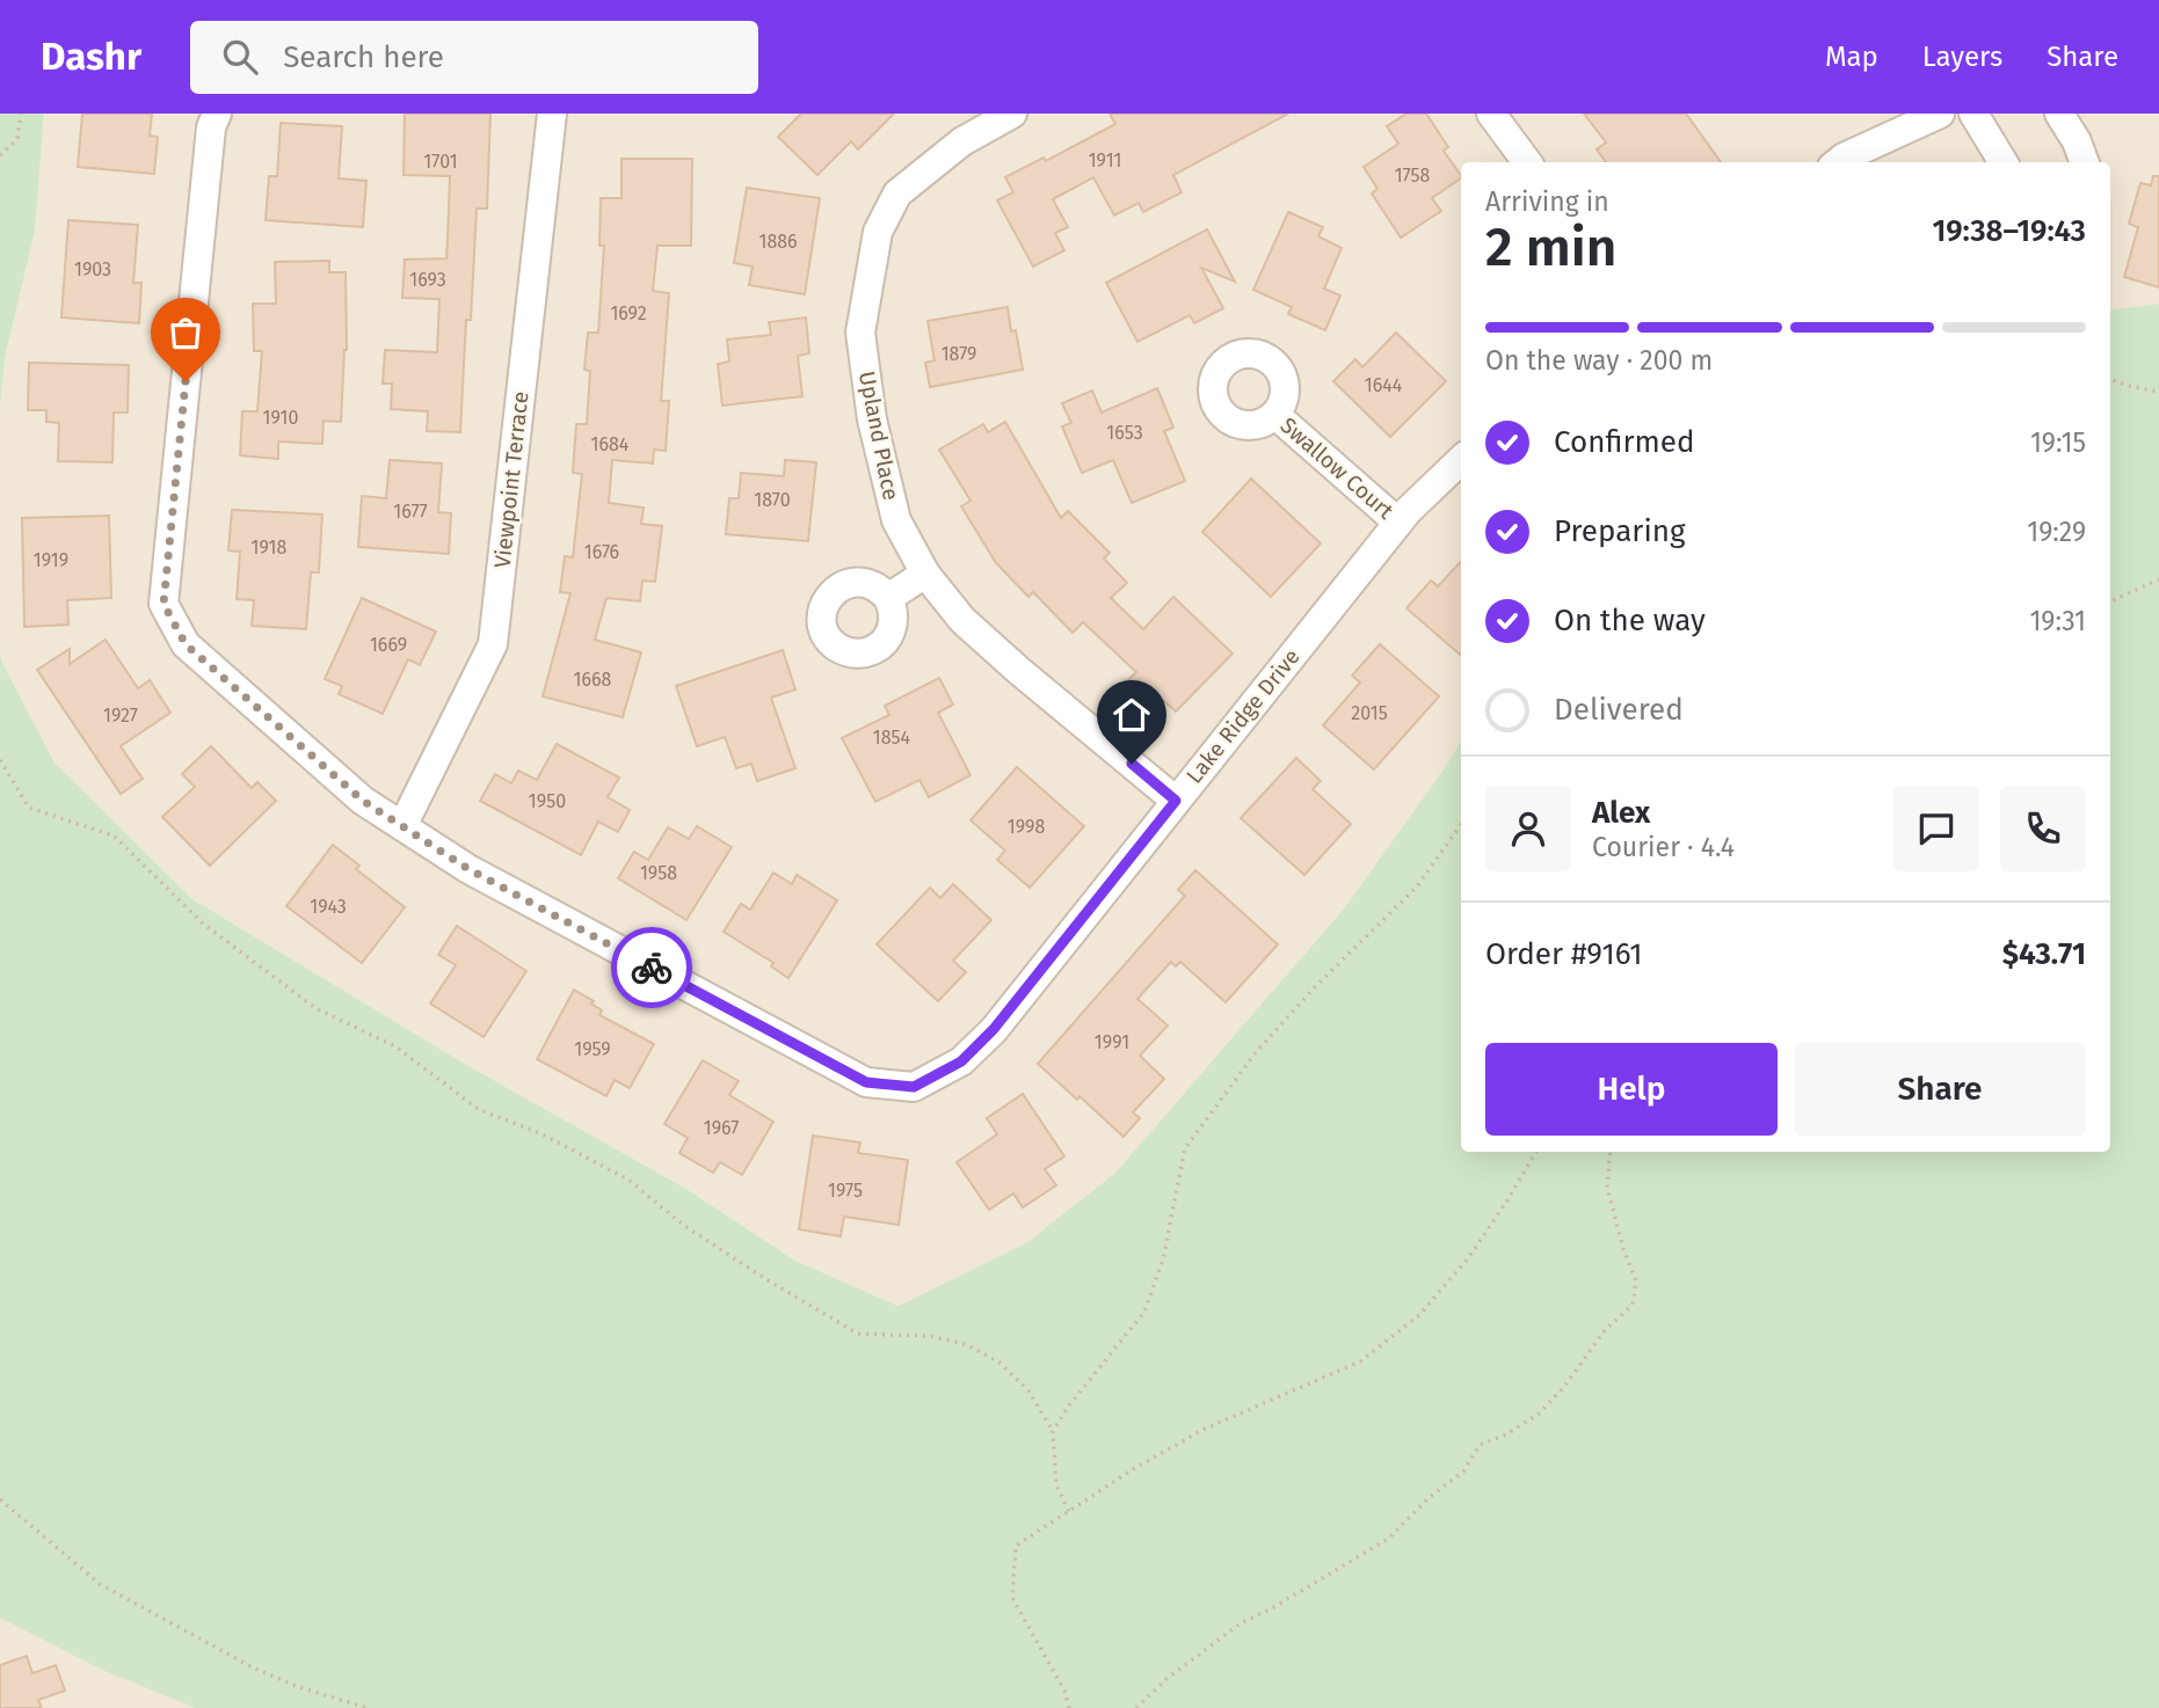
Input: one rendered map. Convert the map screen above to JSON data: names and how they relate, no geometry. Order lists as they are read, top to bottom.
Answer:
{
  "streets": {
    "street": [
      "Upland Place",
      "Swallow Court",
      "Viewpoint Terrace",
      "Lake Ridge Drive"
    ]
  },
  "crossings": [
    ["Upland Place", "Lake Ridge Drive"],
    ["Swallow Court", "Lake Ridge Drive"],
    ["Viewpoint Terrace", "Lake Ridge Drive"]
  ],
  "house_numbers": [
    "1911",
    "1701",
    "1758",
    "1886",
    "1903",
    "1693",
    "1692",
    "1879",
    "1644",
    "1910",
    "1653",
    "1684",
    "1870",
    "1677",
    "1918",
    "1676",
    "1919",
    "1669",
    "1668",
    "2015",
    "1927",
    "1854",
    "1950",
    "1998",
    "1958",
    "1943",
    "1991",
    "1959",
    "1967",
    "1975"
  ],
  "page": {
    "header": "Dashr",
    "search": "Search here",
    "nav": ["Map", "Layers", "Share"],
    "heading": ["2 min", "Arriving in", "19:38–19:43"],
    "panel": [
      "Alex",
      "Courier · 4.4",
      "Order #9161",
      "$43.71"
    ],
    "bar": "On the way · 200 m",
    "list": [
      ["Confirmed", "19:15"],
      ["Preparing", "19:29"],
      ["On the way", "19:31"],
      "Delivered"
    ],
    "buttons": ["Help", "Share"]
  }
}
